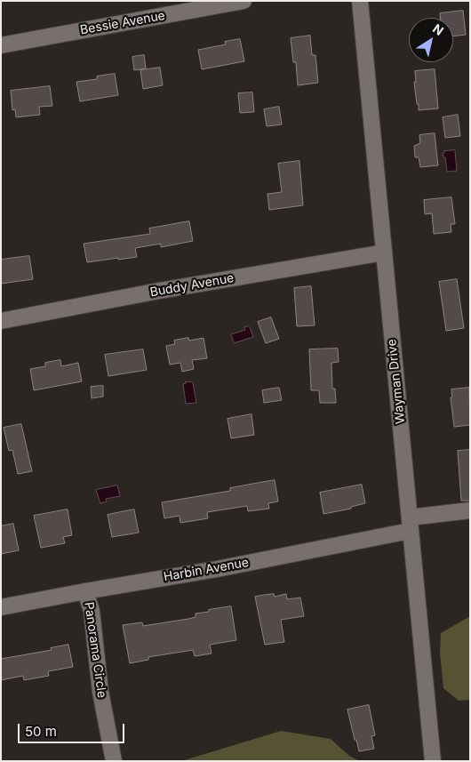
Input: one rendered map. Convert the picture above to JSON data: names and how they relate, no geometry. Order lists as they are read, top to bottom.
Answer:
{
  "streets": {
    "street": [
      "Bessie Avenue",
      "Buddy Avenue",
      "Wayman Drive",
      "Harbin Avenue",
      "Panorama Circle"
    ]
  },
  "crossings": [
    ["Buddy Avenue", "Wayman Drive"],
    ["Wayman Drive", "Harbin Avenue"],
    ["Harbin Avenue", "Panorama Circle"]
  ],
  "scale_bar": "50 m",
  "north": "top right"
}
